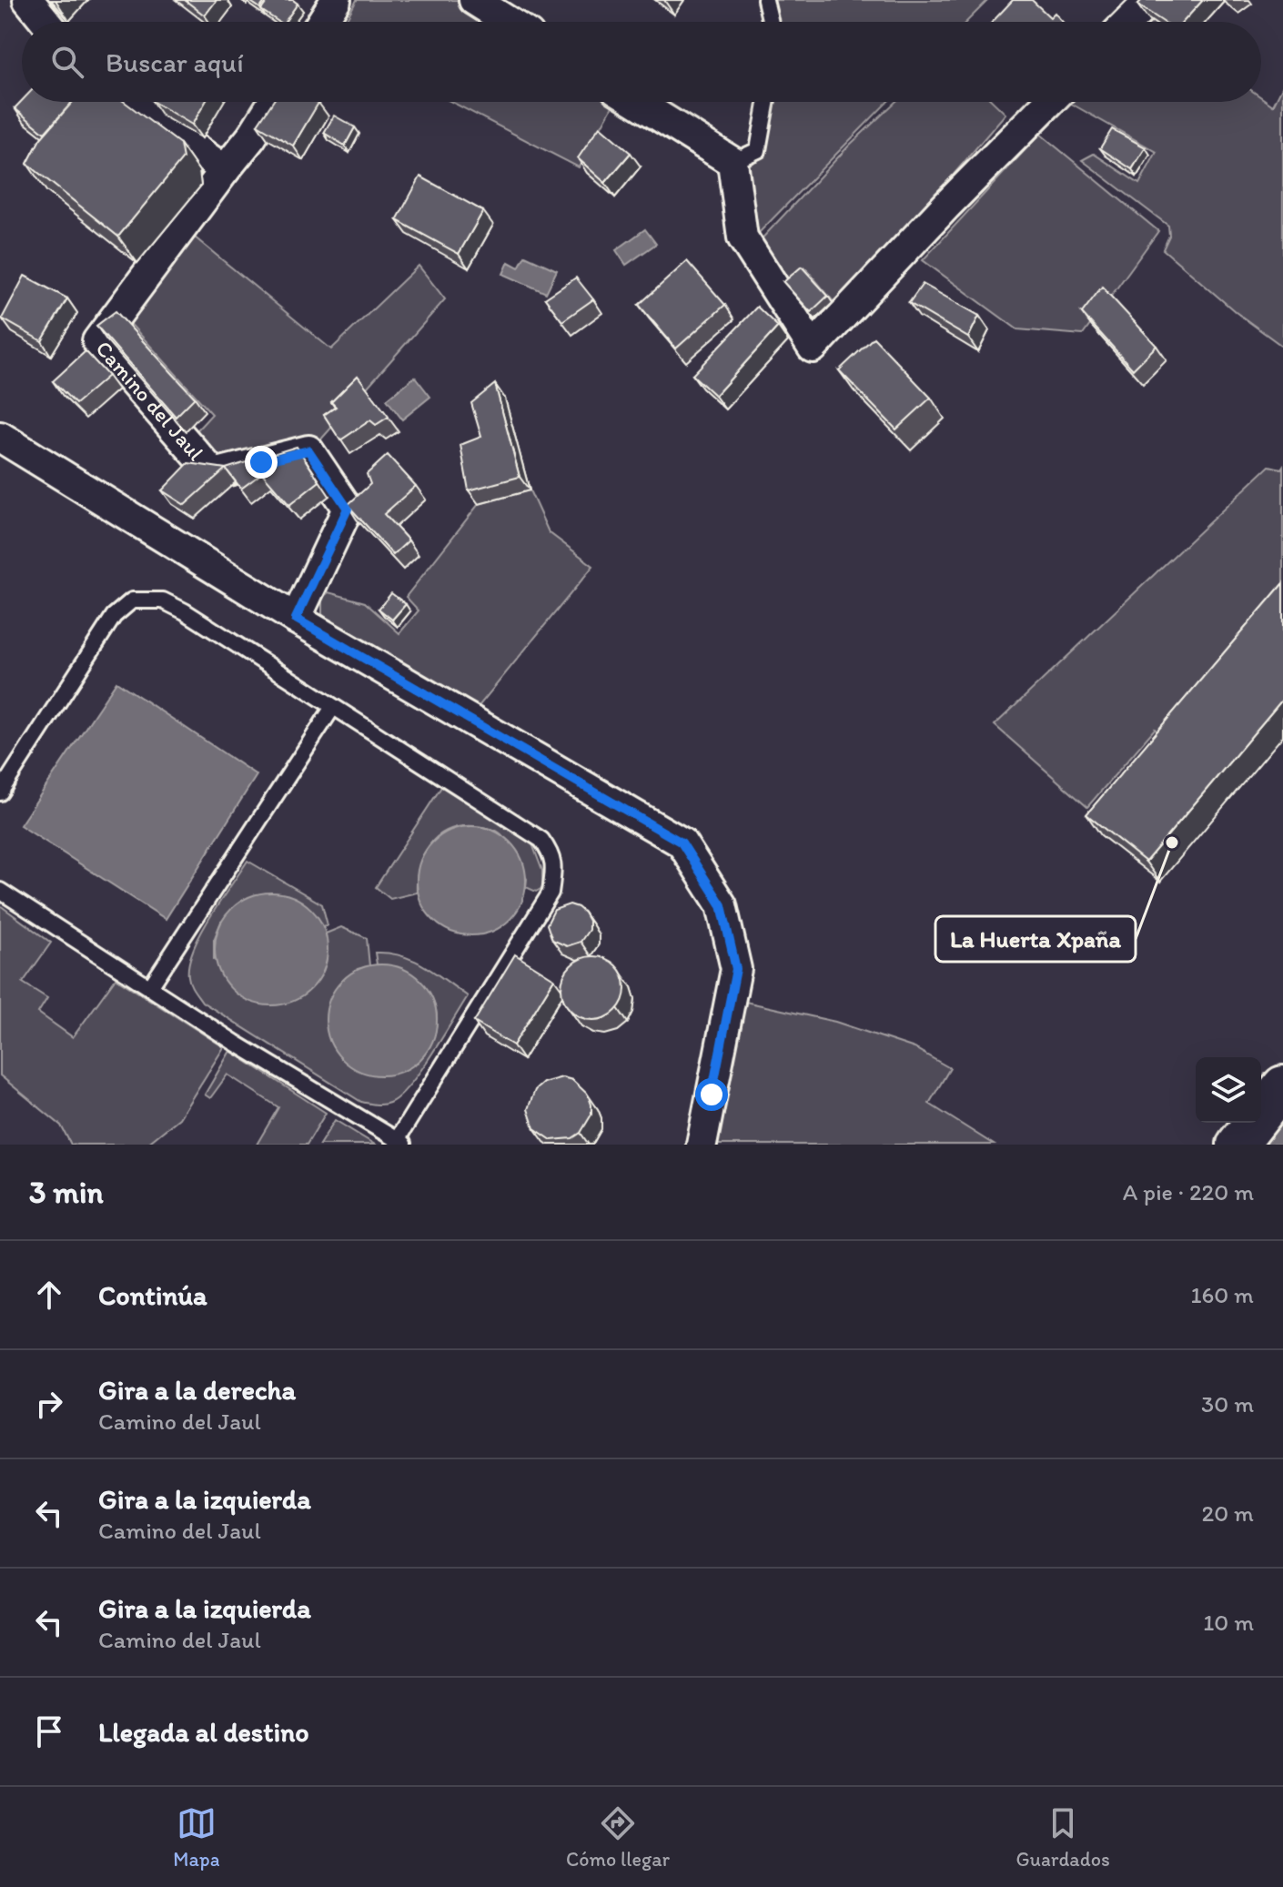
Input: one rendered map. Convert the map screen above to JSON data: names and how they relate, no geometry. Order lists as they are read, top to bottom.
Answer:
{
  "streets": {
    "street": ["Camino del Jaul"]
  },
  "places": ["La Huerta Xpaña"],
  "page": {
    "search": "Buscar aquí",
    "heading": ["3 min", "A pie · 220 m"],
    "list": [
      ["Continúa", "160 m"],
      ["Gira a la derecha", "Camino del Jaul", "30 m"],
      ["Gira a la izquierda", "Camino del Jaul", "20 m"],
      ["Gira a la izquierda", "Camino del Jaul", "10 m"],
      "Llegada al destino"
    ],
    "nav": ["Mapa", "Cómo llegar", "Guardados"]
  }
}
